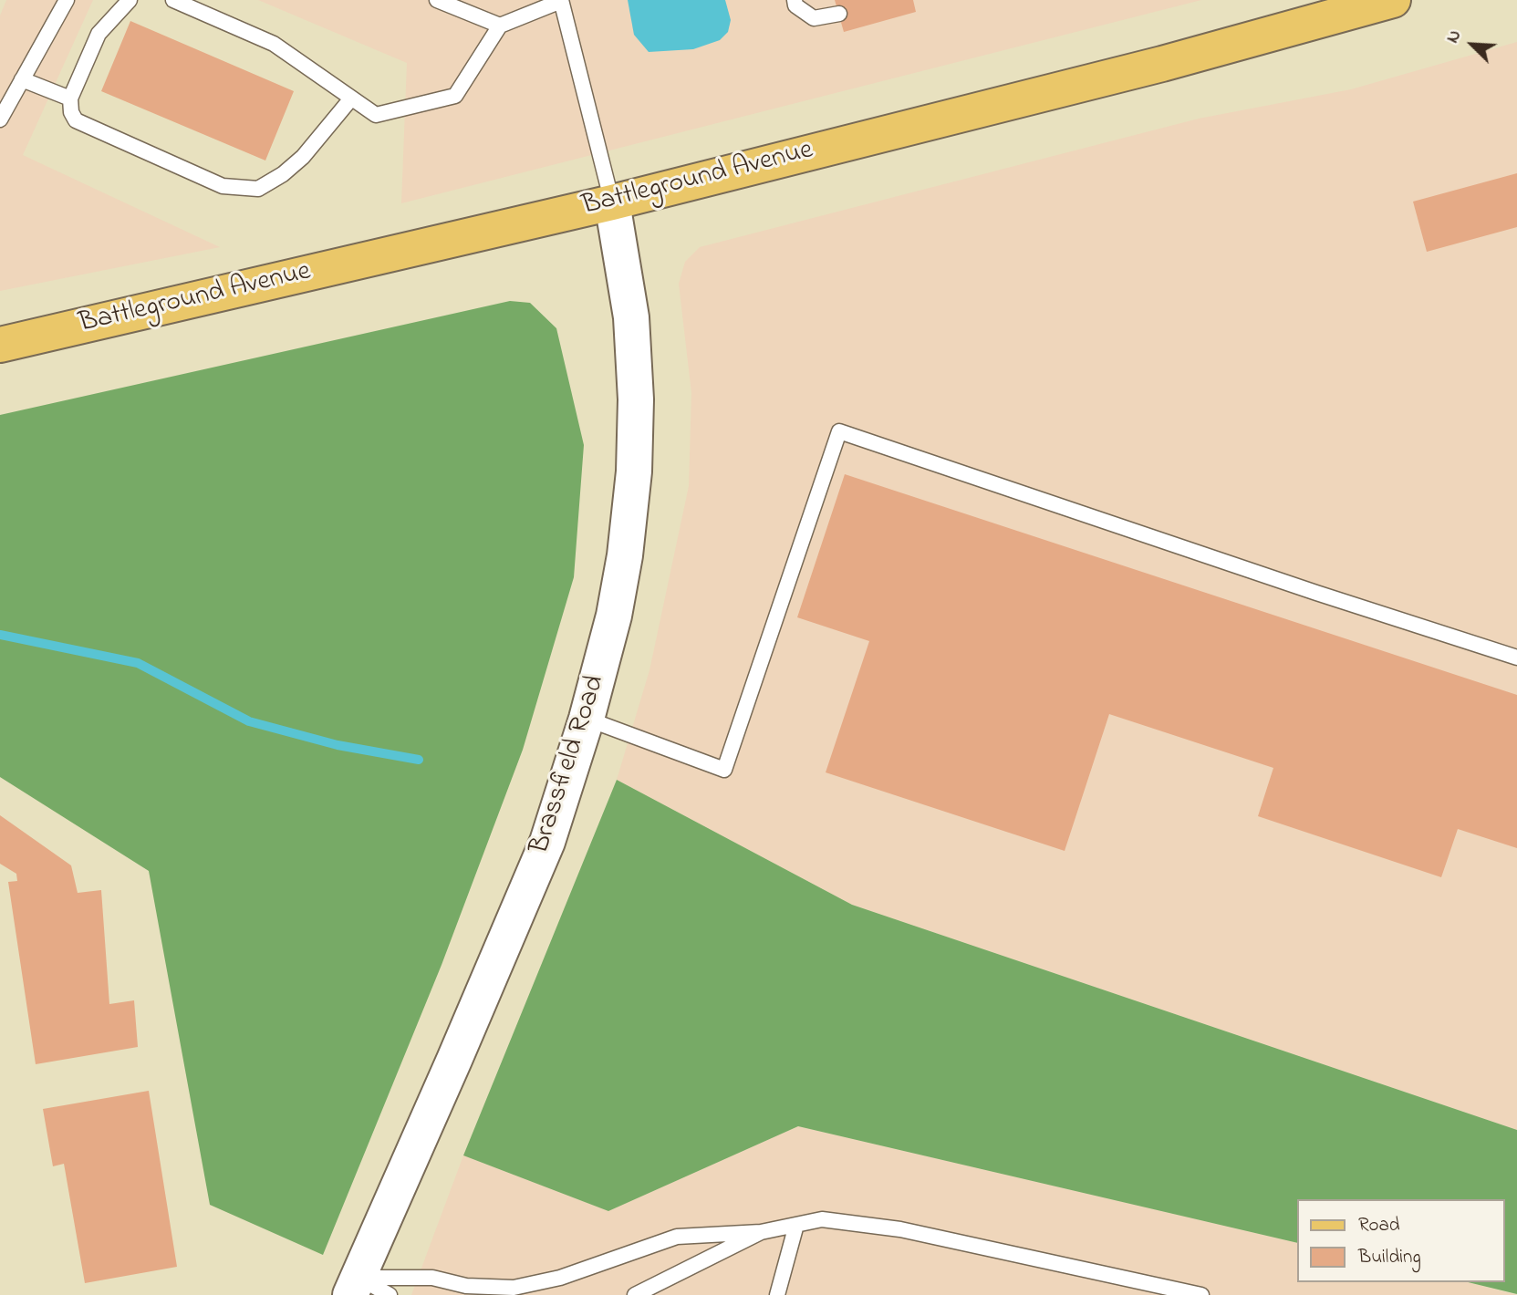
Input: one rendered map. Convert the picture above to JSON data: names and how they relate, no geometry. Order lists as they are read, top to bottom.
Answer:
{
  "streets": {
    "main road": ["Battleground Avenue"],
    "street": ["Brassfield Road"]
  },
  "crossings": [
    ["Battleground Avenue", "Brassfield Road"]
  ],
  "legend": ["Road", "Building"],
  "north": "top left"
}
